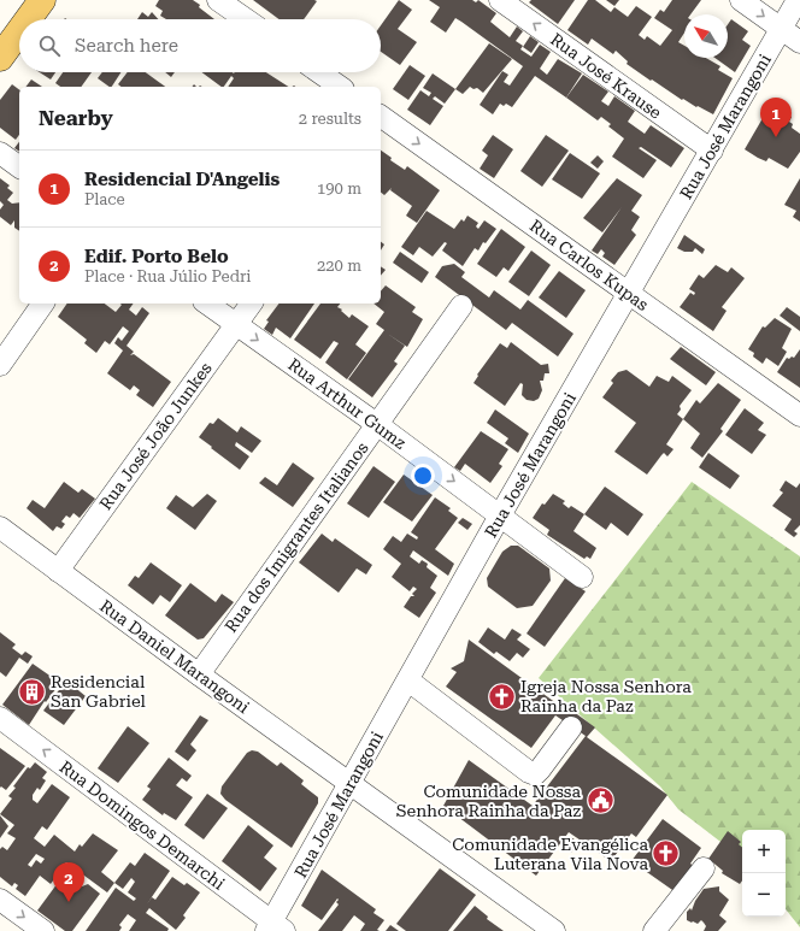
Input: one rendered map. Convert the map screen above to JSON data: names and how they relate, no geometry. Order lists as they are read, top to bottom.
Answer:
{
  "streets": {
    "street": [
      "Rua José Krause",
      "Rua José Marangoni",
      "Rua Carlos Kupas",
      "Rua Arthur Gumz",
      "Rua José João Junkes",
      "Rua dos Imigrantes Italianos",
      "Rua Daniel Marangoni",
      "Rua Domingos Demarchi"
    ]
  },
  "crossings": [
    ["Rua José Krause", "Rua José Marangoni"],
    ["Rua José Marangoni", "Rua Carlos Kupas"],
    ["Rua José Marangoni", "Rua Arthur Gumz"],
    ["Rua José Marangoni", "Rua Daniel Marangoni"],
    ["Rua José Marangoni", "Rua Domingos Demarchi"],
    ["Rua Arthur Gumz", "Rua José João Junkes"],
    ["Rua Arthur Gumz", "Rua dos Imigrantes Italianos"],
    ["Rua José João Junkes", "Rua Daniel Marangoni"],
    ["Rua dos Imigrantes Italianos", "Rua Daniel Marangoni"]
  ],
  "one_way": [
    "Rua José Krause",
    "Rua Carlos Kupas",
    "Rua Arthur Gumz",
    "Rua Domingos Demarchi"
  ],
  "places": {
    "building": ["Residencial San Gabriel"],
    "church": ["Igreja Nossa Senhora Rainha da Paz", "Comunidade Evangélica Luterana Vila Nova"],
    "public building": ["Comunidade Nossa Senhora Rainha da Paz"]
  },
  "north": "top left",
  "page": {
    "search": "Search here",
    "heading": ["Nearby", "2 results"],
    "pins": ["1", "2"],
    "list": [
      {
        "mark": "1",
        "name": "Residencial D'Angelis",
        "note": "Place",
        "value": "190 m"
      },
      {
        "mark": "2",
        "name": "Edif. Porto Belo",
        "note": "Place · Rua Júlio Pedri",
        "value": "220 m"
      }
    ],
    "map_buttons": ["+", "−"]
  }
}
